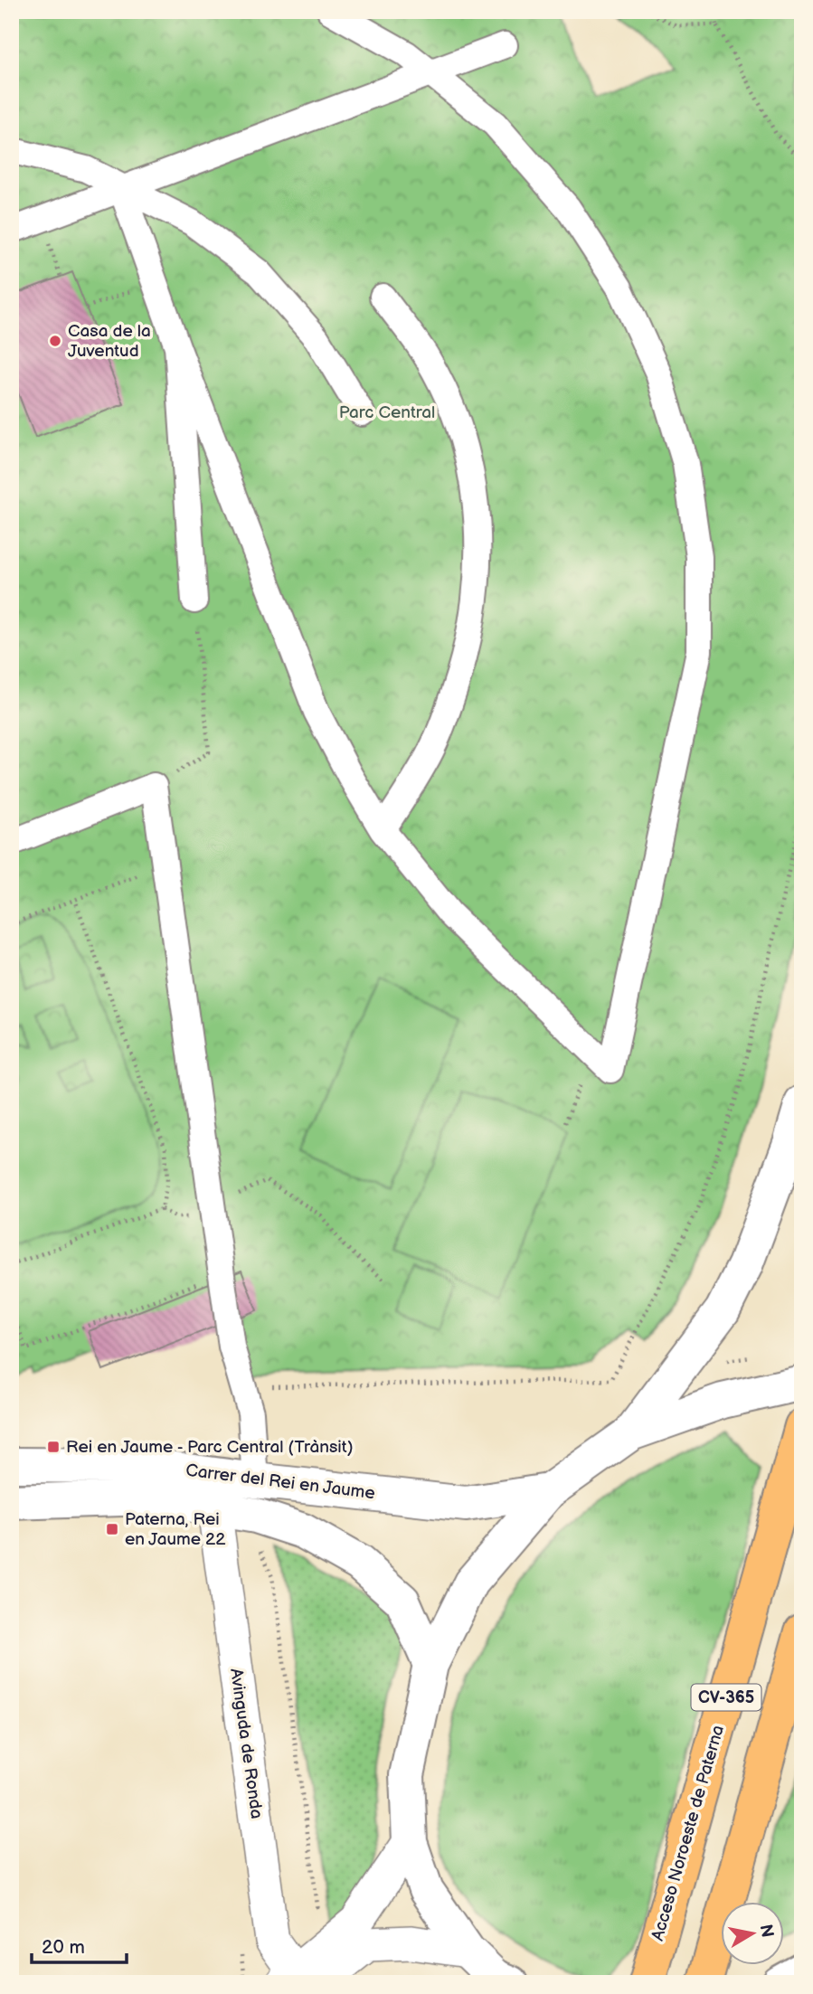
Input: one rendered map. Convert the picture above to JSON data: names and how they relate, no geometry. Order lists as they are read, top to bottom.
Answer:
{
  "streets": {
    "main road": ["CV-365", "Acceso Noroeste de Paterna"],
    "street": ["Carrer del Rei en Jaume", "Avinguda de Ronda"]
  },
  "crossings": [
    ["Carrer del Rei en Jaume", "Avinguda de Ronda"]
  ],
  "parks": ["Parc Central"],
  "places": {
    "other": ["Casa de la Juventud"],
    "transit": ["Rei en Jaume - Parc Central (Trànsit)", "Paterna, Rei en Jaume 22"]
  },
  "scale_bar": "20 m",
  "north": "right"
}
